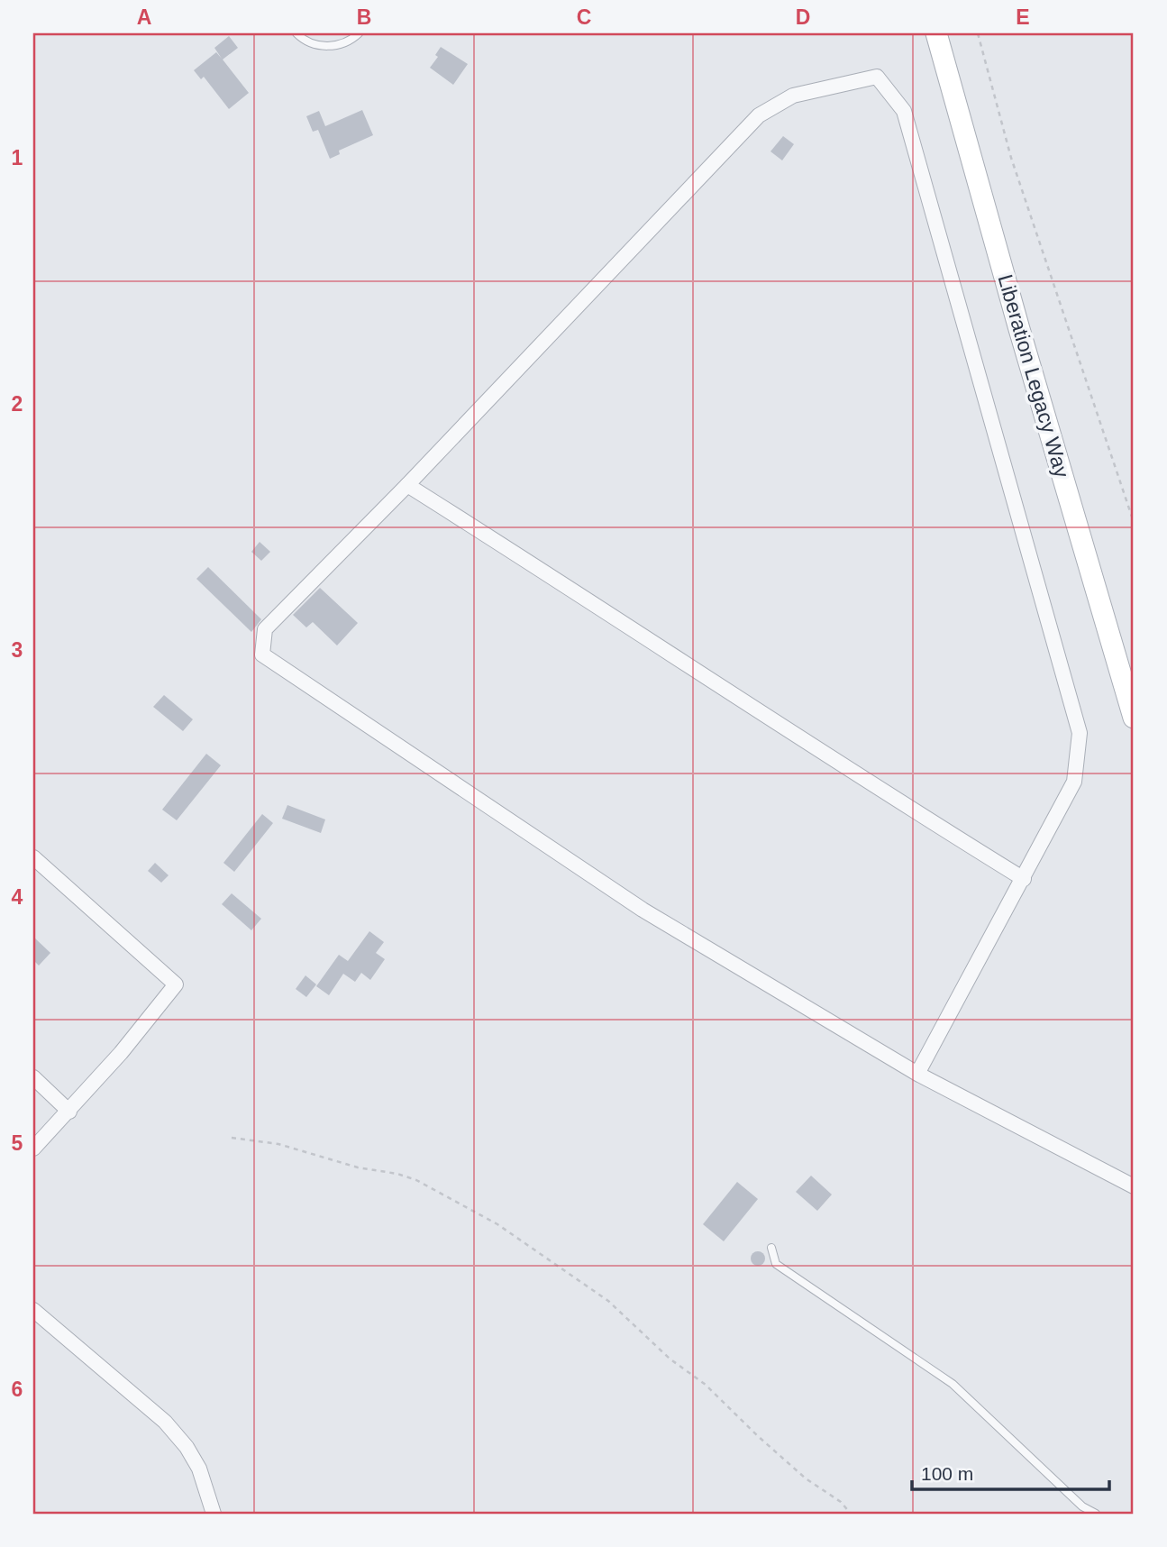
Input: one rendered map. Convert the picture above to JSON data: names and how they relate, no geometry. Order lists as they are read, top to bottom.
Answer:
{
  "streets": {
    "main road": ["Liberation Legacy Way"]
  },
  "scale_bar": "100 m",
  "grid": {
    "columns": [
      "A",
      "B",
      "C",
      "D",
      "E"
    ],
    "rows": [
      "1",
      "2",
      "3",
      "4",
      "5",
      "6"
    ]
  }
}
